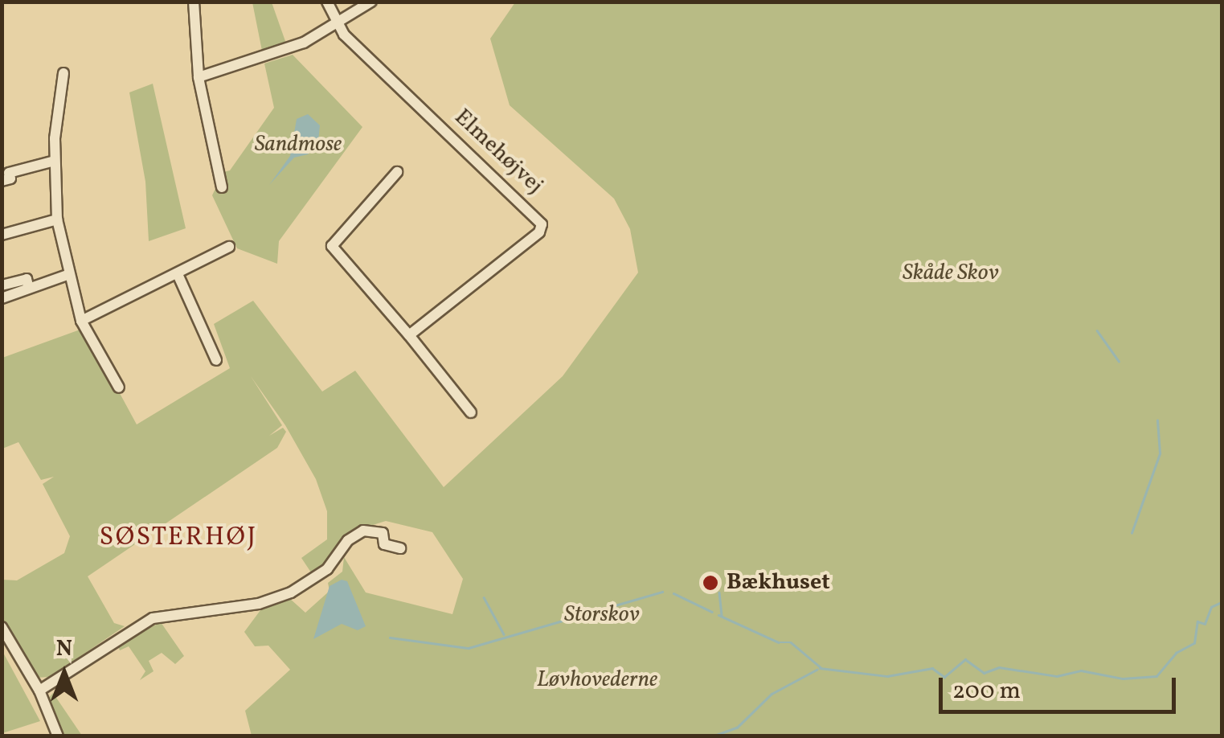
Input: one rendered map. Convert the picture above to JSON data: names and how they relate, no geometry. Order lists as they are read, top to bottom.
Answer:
{
  "streets": {
    "street": ["Elmehøjvej"]
  },
  "districts": ["SØSTERHØJ"],
  "parks": [
    "Sandmose",
    "Skåde Skov",
    "Storskov",
    "Løvhovederne"
  ],
  "places": ["Bækhuset"],
  "scale_bar": "200 m",
  "north": "top"
}
